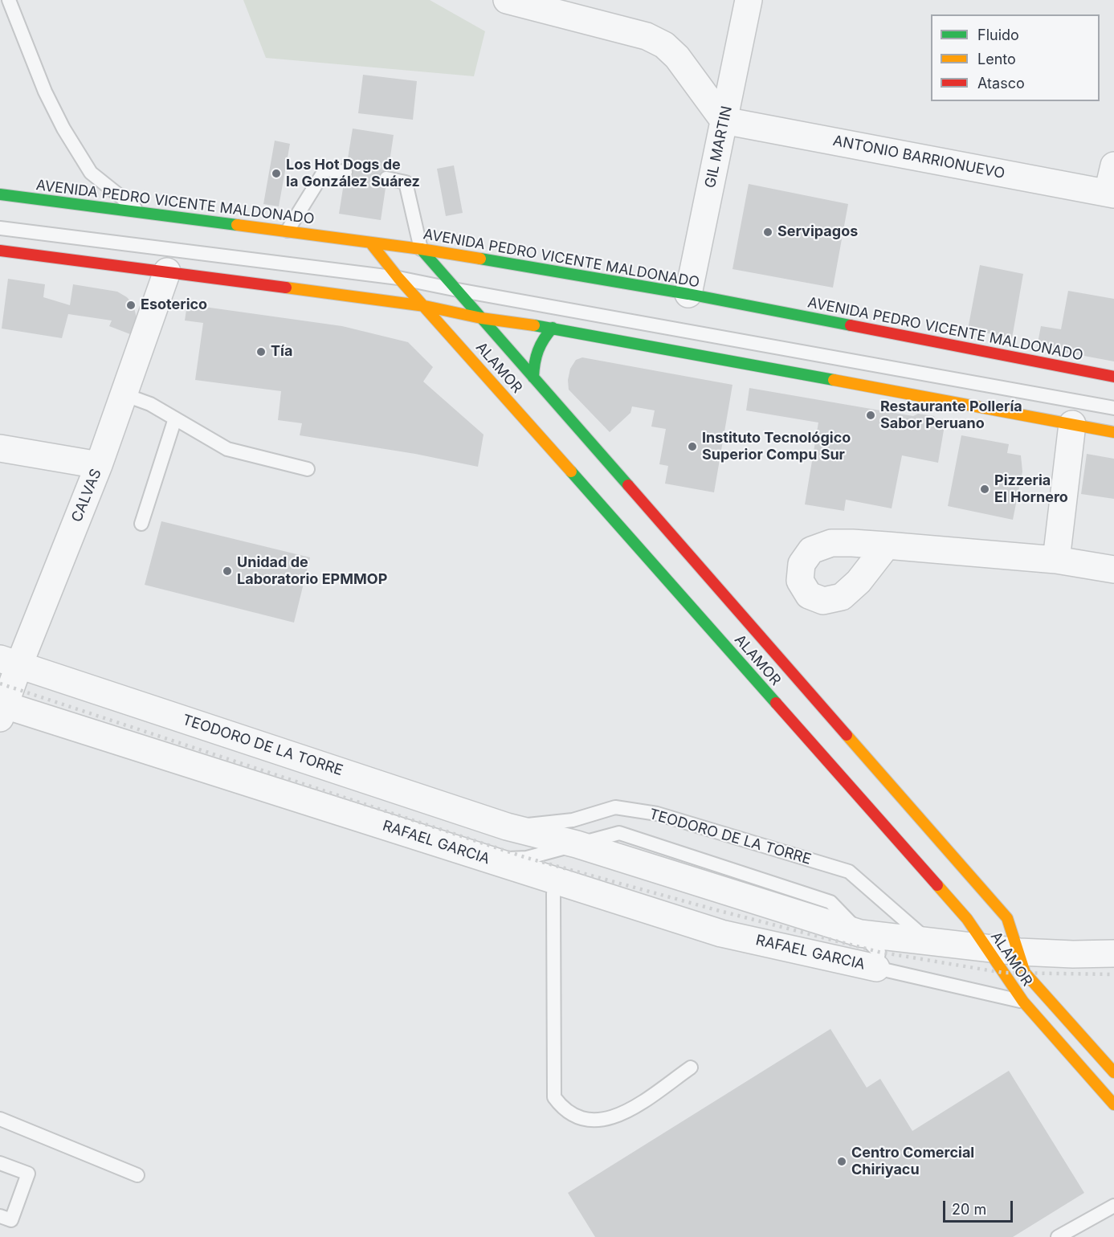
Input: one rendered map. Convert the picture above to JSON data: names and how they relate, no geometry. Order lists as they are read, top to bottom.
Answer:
{
  "streets": {
    "main road": ["AVENIDA PEDRO VICENTE MALDONADO", "ALAMOR"],
    "street": [
      "GIL MARTIN",
      "ANTONIO BARRIONUEVO",
      "CALVAS",
      "TEODORO DE LA TORRE",
      "RAFAEL GARCIA"
    ]
  },
  "crossings": [
    ["GIL MARTIN", "ANTONIO BARRIONUEVO"],
    ["GIL MARTIN", "AVENIDA PEDRO VICENTE MALDONADO"],
    ["AVENIDA PEDRO VICENTE MALDONADO", "ALAMOR"],
    ["ALAMOR", "TEODORO DE LA TORRE"],
    ["CALVAS", "TEODORO DE LA TORRE"],
    ["CALVAS", "RAFAEL GARCIA"]
  ],
  "places": [
    "Los Hot Dogs de la González Suárez",
    "Servipagos",
    "Esoterico",
    "Tía",
    "Restaurante Pollería Sabor Peruano",
    "Instituto Tecnológico Superior Compu Sur",
    "Pizzeria El Hornero",
    "Unidad de Laboratorio EPMMOP",
    "Centro Comercial Chiriyacu"
  ],
  "legend": ["Fluido", "Lento", "Atasco"],
  "scale_bar": "20 m"
}
